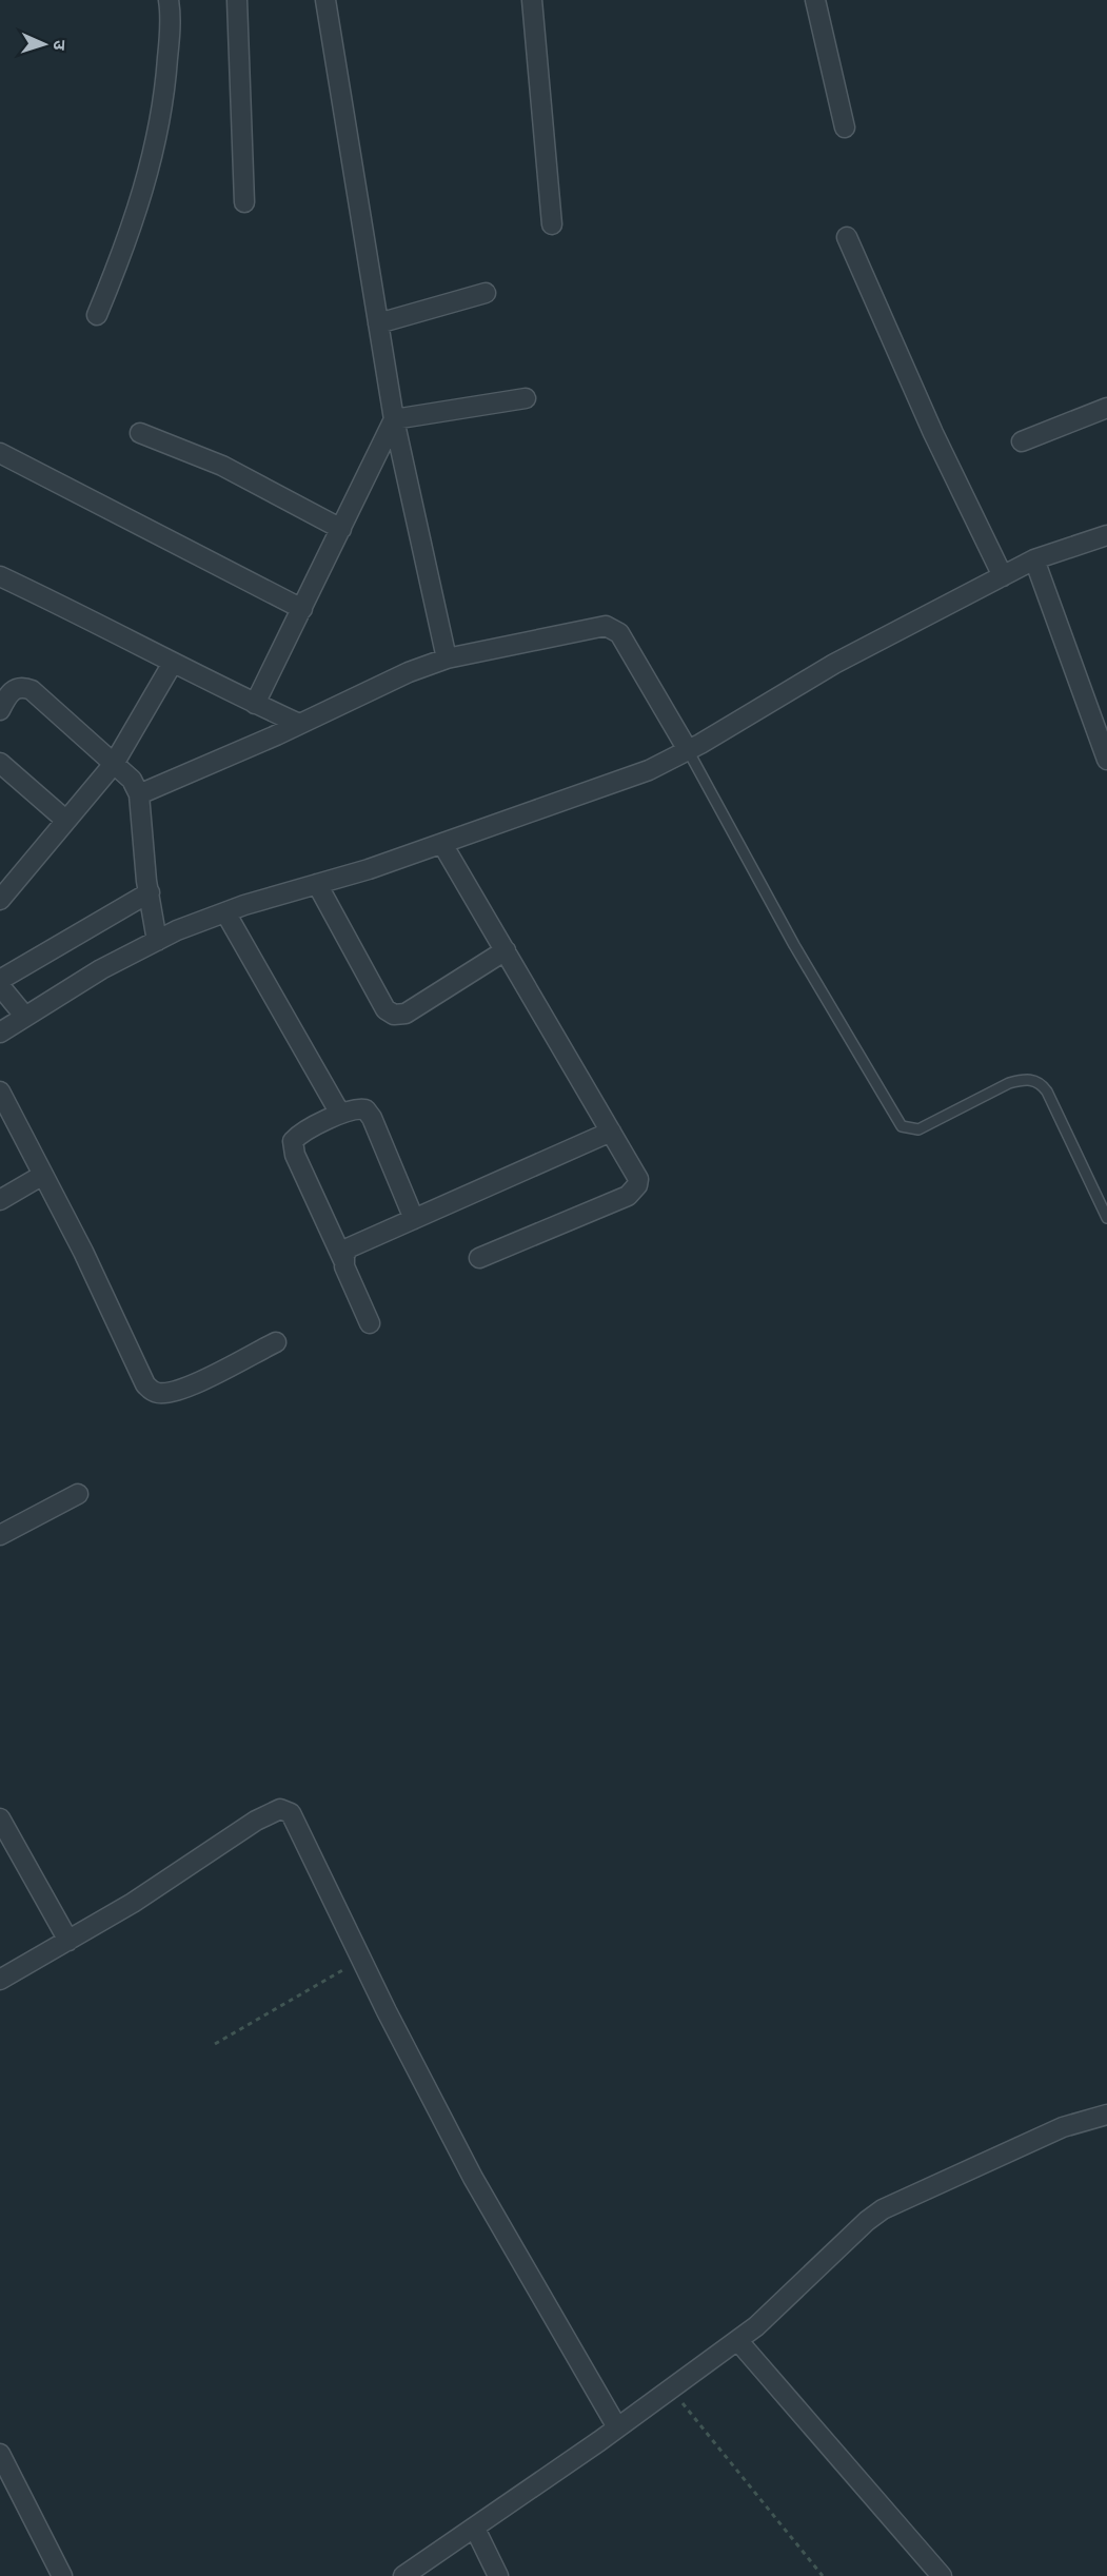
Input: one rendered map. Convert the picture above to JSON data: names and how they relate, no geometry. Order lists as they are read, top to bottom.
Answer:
{
  "north": "right"
}
